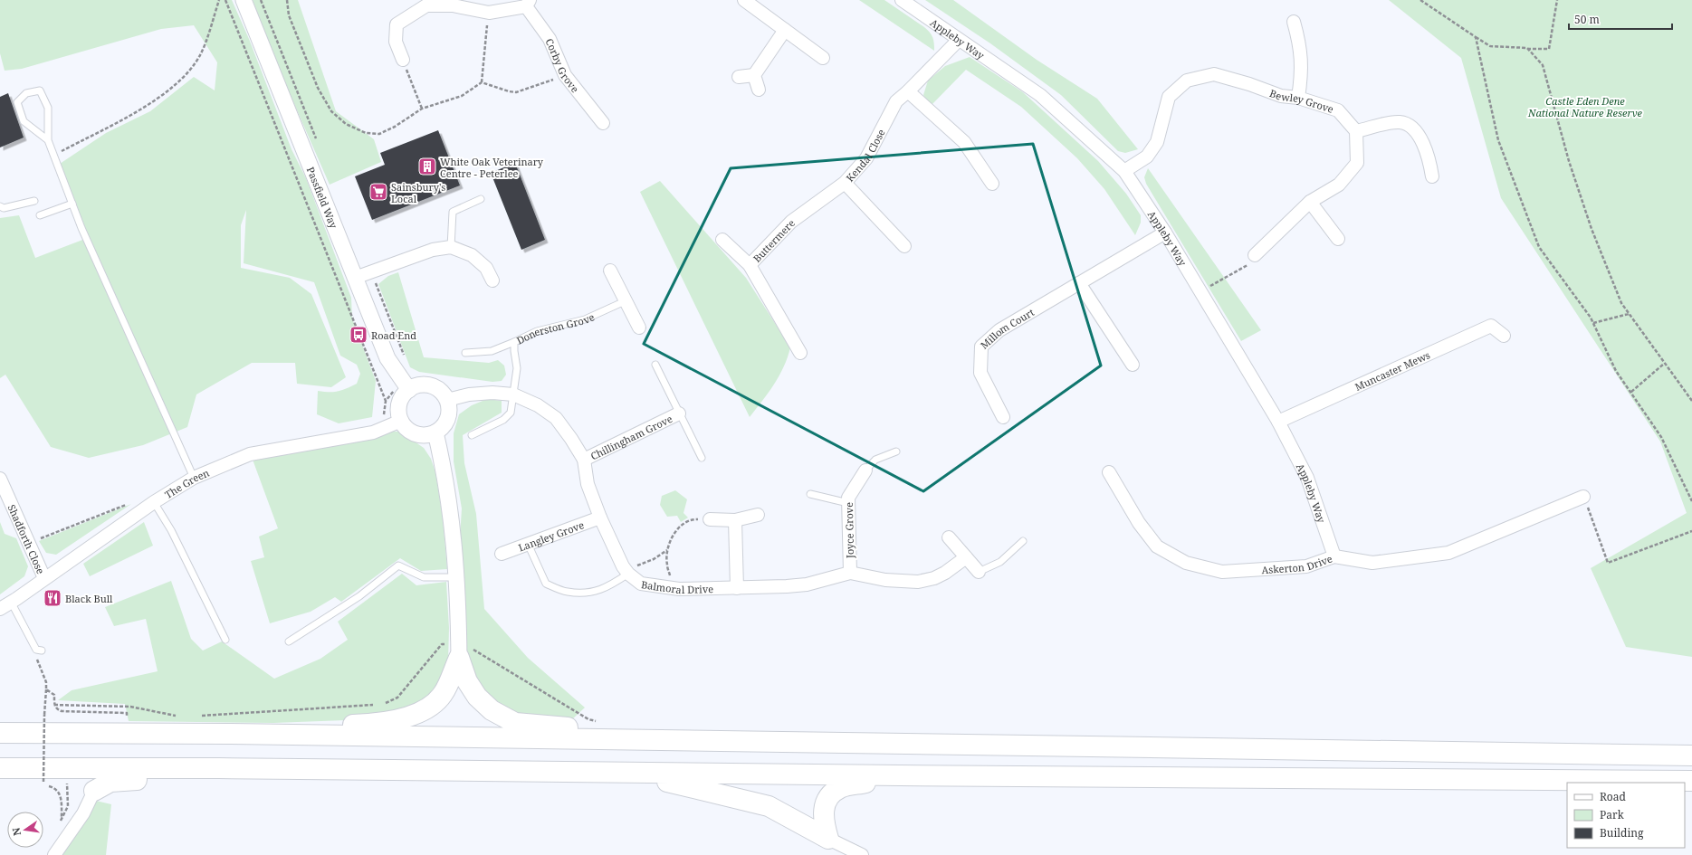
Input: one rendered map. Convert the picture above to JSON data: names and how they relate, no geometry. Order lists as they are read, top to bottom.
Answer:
{
  "streets": {
    "street": [
      "Appleby Way",
      "Corby Grove",
      "Bewley Grove",
      "Kendal Close",
      "Passfield Way",
      "Buttermere",
      "Millom Court",
      "Muncaster Mews",
      "Chillingham Grove",
      "The Green",
      "Joyce Grove",
      "Langley Grove",
      "Shadforth Close",
      "Askerton Drive",
      "Balmoral Drive"
    ],
    "lane": ["Donerston Grove"]
  },
  "crossings": [
    ["Appleby Way", "Bewley Grove"],
    ["Appleby Way", "Kendal Close"],
    ["Appleby Way", "Millom Court"],
    ["Appleby Way", "Muncaster Mews"],
    ["Appleby Way", "Askerton Drive"],
    ["Kendal Close", "Buttermere"],
    ["Passfield Way", "The Green"],
    ["The Green", "Shadforth Close"],
    ["Joyce Grove", "Balmoral Drive"]
  ],
  "parks": ["Castle Eden Dene National Nature Reserve"],
  "places": {
    "building": ["White Oak Veterinary Centre - Peterlee"],
    "supermarket": ["Sainsbury's Local"],
    "bus stop": ["Road End"],
    "restaurant": ["Black Bull"]
  },
  "legend": ["Road", "Park", "Building"],
  "scale_bar": "50 m",
  "north": "left"
}
